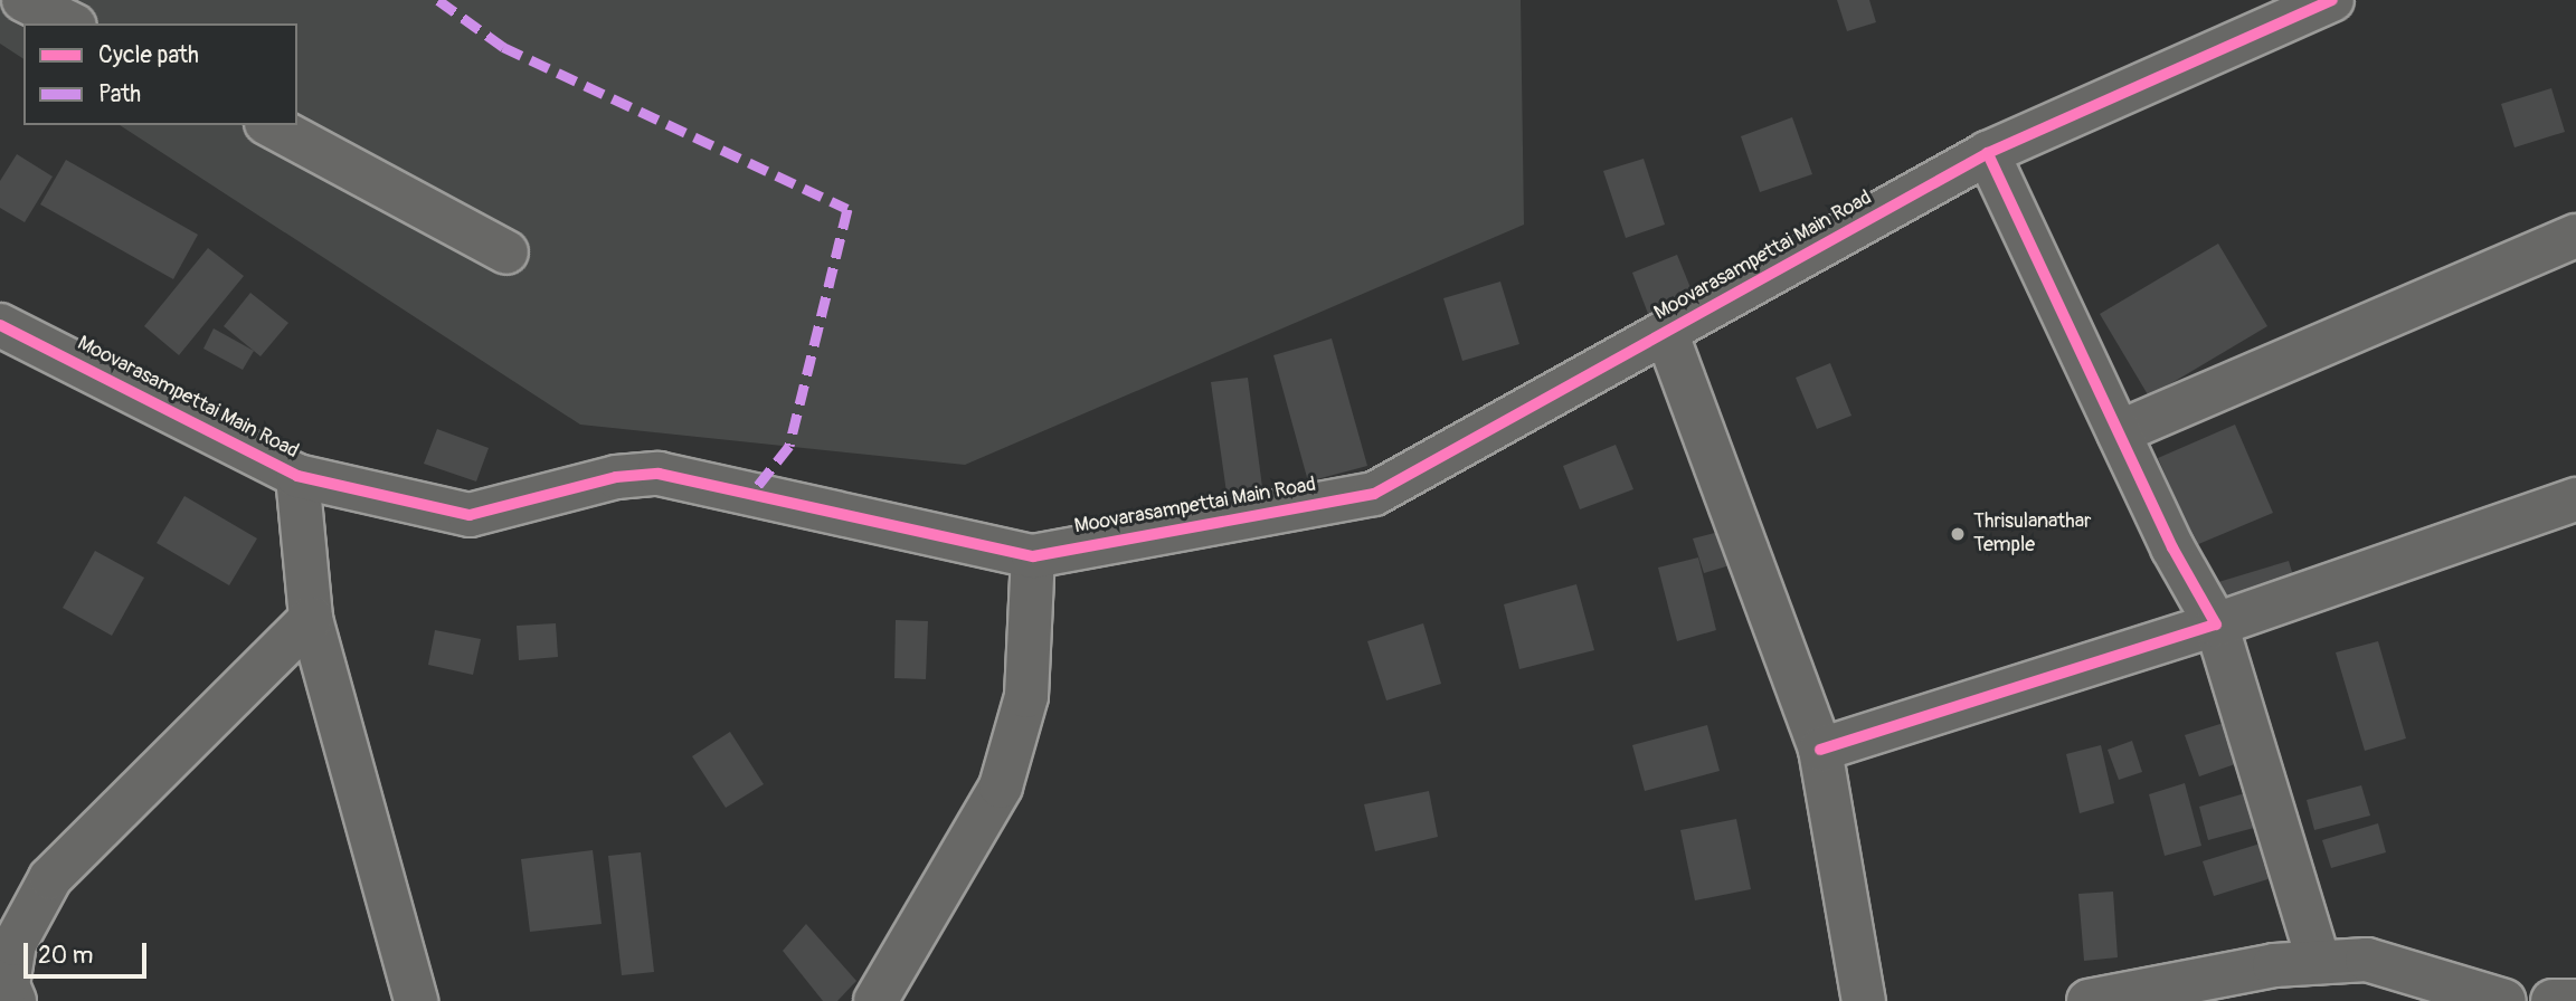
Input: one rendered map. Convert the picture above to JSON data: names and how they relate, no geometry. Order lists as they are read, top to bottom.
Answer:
{
  "streets": {
    "street": ["Moovarasampettai Main Road"]
  },
  "places": ["Thrisulanathar Temple"],
  "legend": ["Cycle path", "Path"],
  "scale_bar": "20 m"
}
